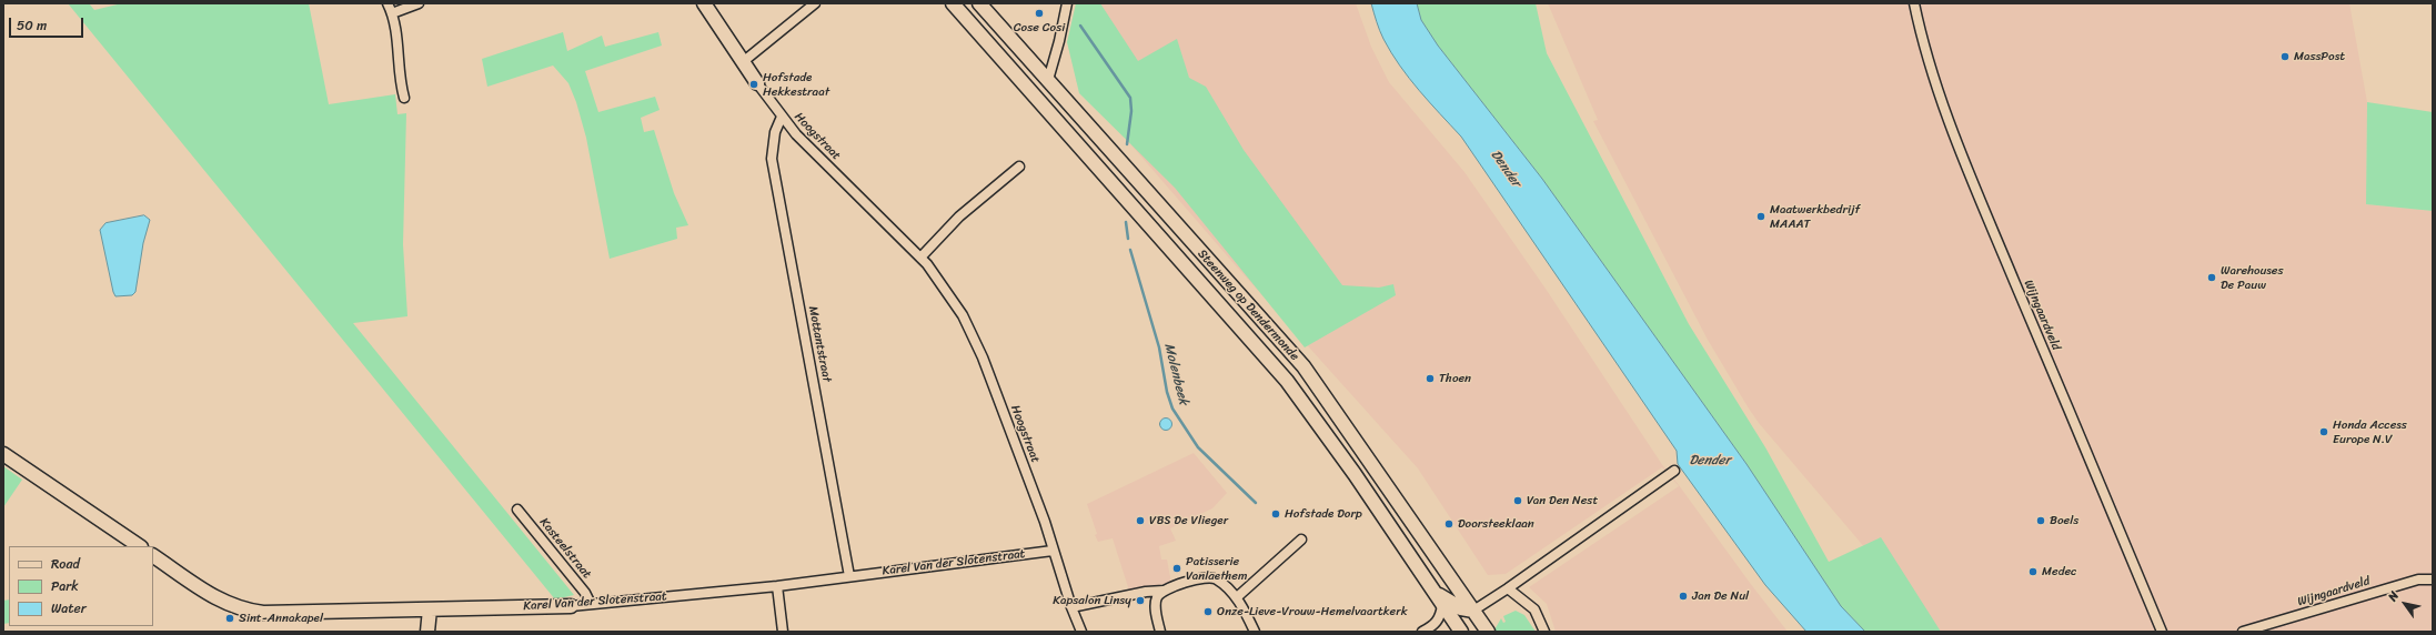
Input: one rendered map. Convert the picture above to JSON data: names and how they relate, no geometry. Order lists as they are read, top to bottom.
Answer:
{
  "streets": {
    "main road": ["Steenweg op Dendermonde", "Karel Van der Slotenstraat"],
    "street": [
      "Hoogstraat",
      "Wijngaardveld",
      "Mottantstraat",
      "Kasteelstraat"
    ]
  },
  "crossings": [
    ["Hoogstraat", "Mottantstraat"],
    ["Hoogstraat", "Karel Van der Slotenstraat"],
    ["Mottantstraat", "Karel Van der Slotenstraat"],
    ["Kasteelstraat", "Karel Van der Slotenstraat"]
  ],
  "water": ["Dender", "Molenbeek"],
  "places": [
    "Cose Cosi",
    "MassPost",
    "Hofstade Hekkestraat",
    "Maatwerkbedrijf MAAAT",
    "Warehouses De Pauw",
    "Thoen",
    "Honda Access Europe N.V",
    "Van Den Nest",
    "Hofstade Dorp",
    "VBS De Vlieger",
    "Boels",
    "Doorsteeklaan",
    "Patisserie Vanlaethem",
    "Medec",
    "Jan De Nul",
    "Kapsalon Linsy",
    "Onze-Lieve-Vrouw-Hemelvaartkerk",
    "Sint-Annakapel"
  ],
  "legend": ["Road", "Park", "Water"],
  "scale_bar": "50 m",
  "north": "top left"
}
